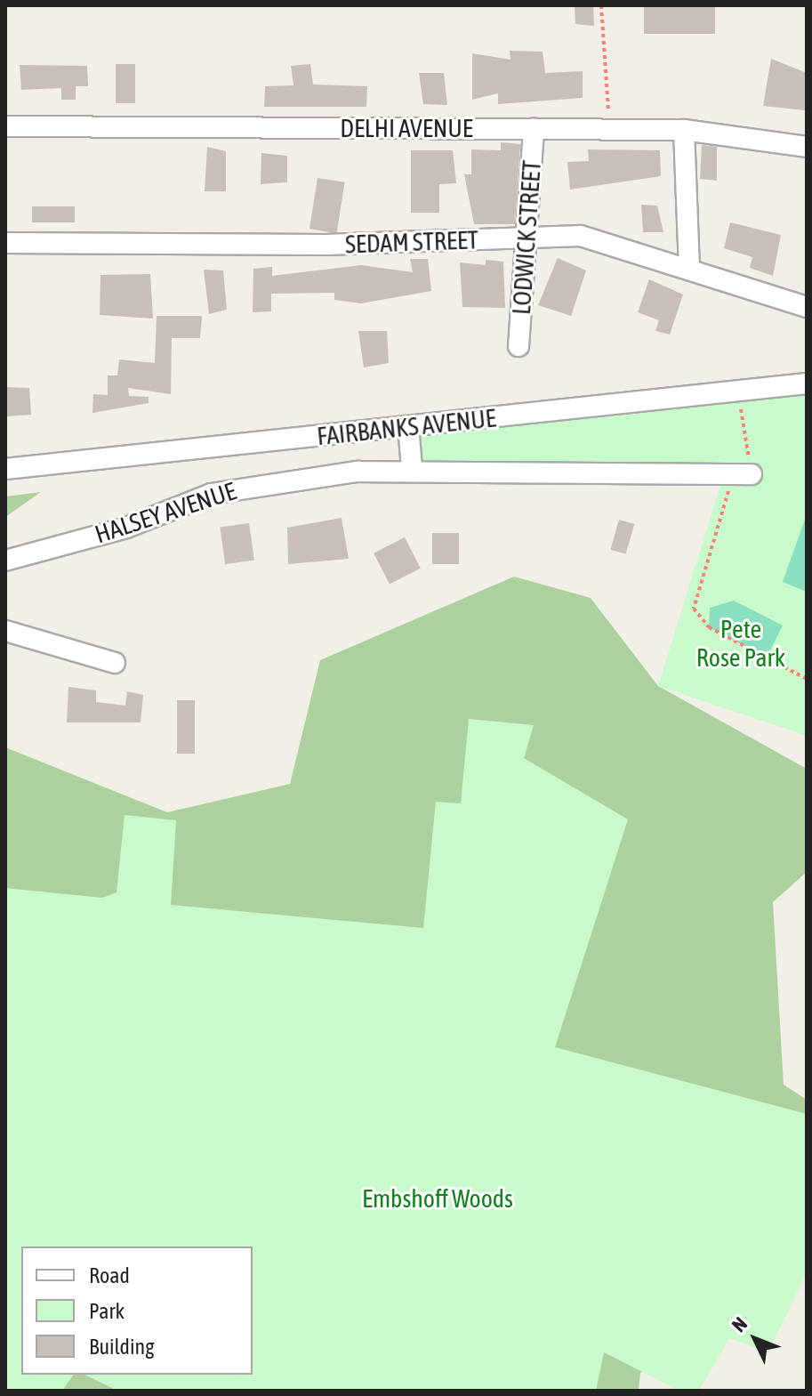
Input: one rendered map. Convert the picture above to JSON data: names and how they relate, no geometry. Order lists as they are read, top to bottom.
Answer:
{
  "streets": {
    "street": [
      "DELHI AVENUE",
      "LODWICK STREET",
      "SEDAM STREET",
      "FAIRBANKS AVENUE",
      "HALSEY AVENUE"
    ]
  },
  "crossings": [
    ["DELHI AVENUE", "LODWICK STREET"],
    ["LODWICK STREET", "SEDAM STREET"]
  ],
  "parks": ["Pete Rose Park", "Embshoff Woods"],
  "legend": ["Road", "Park", "Building"],
  "north": "top left"
}
